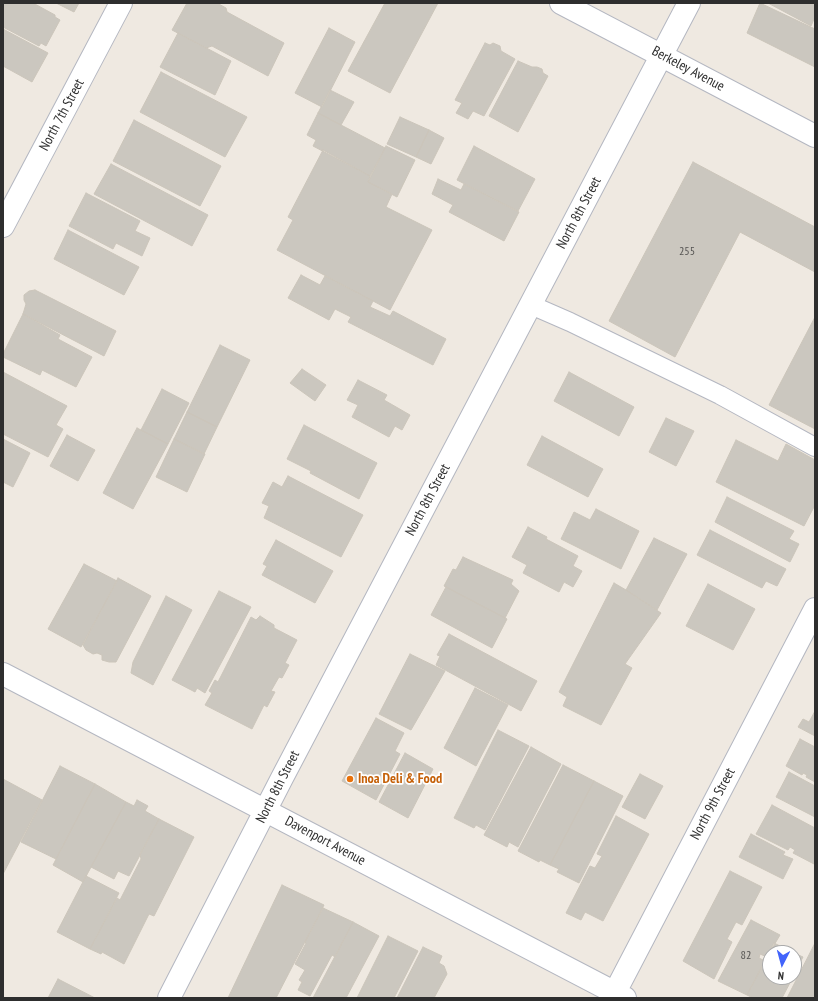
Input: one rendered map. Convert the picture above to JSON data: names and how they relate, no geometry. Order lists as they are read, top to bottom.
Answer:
{
  "streets": {
    "street": [
      "Berkeley Avenue",
      "North 7th Street",
      "North 8th Street",
      "North 9th Street",
      "Davenport Avenue"
    ]
  },
  "crossings": [
    ["Berkeley Avenue", "North 8th Street"],
    ["North 8th Street", "Davenport Avenue"],
    ["North 9th Street", "Davenport Avenue"]
  ],
  "places": ["Inoa Deli & Food"],
  "house_numbers": ["255", "82"],
  "north": "bottom"
}
